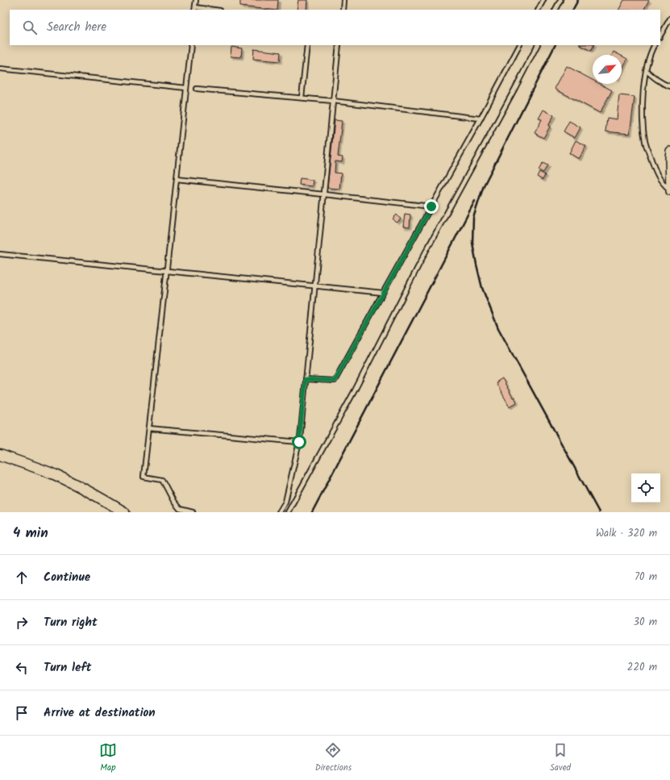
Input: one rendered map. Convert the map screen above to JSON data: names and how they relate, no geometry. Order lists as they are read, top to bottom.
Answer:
{
  "north": "top right",
  "page": {
    "search": "Search here",
    "heading": ["4 min", "Walk · 320 m"],
    "list": [
      ["Continue", "70 m"],
      ["Turn right", "30 m"],
      ["Turn left", "220 m"],
      "Arrive at destination"
    ],
    "nav": ["Map", "Directions", "Saved"]
  }
}
